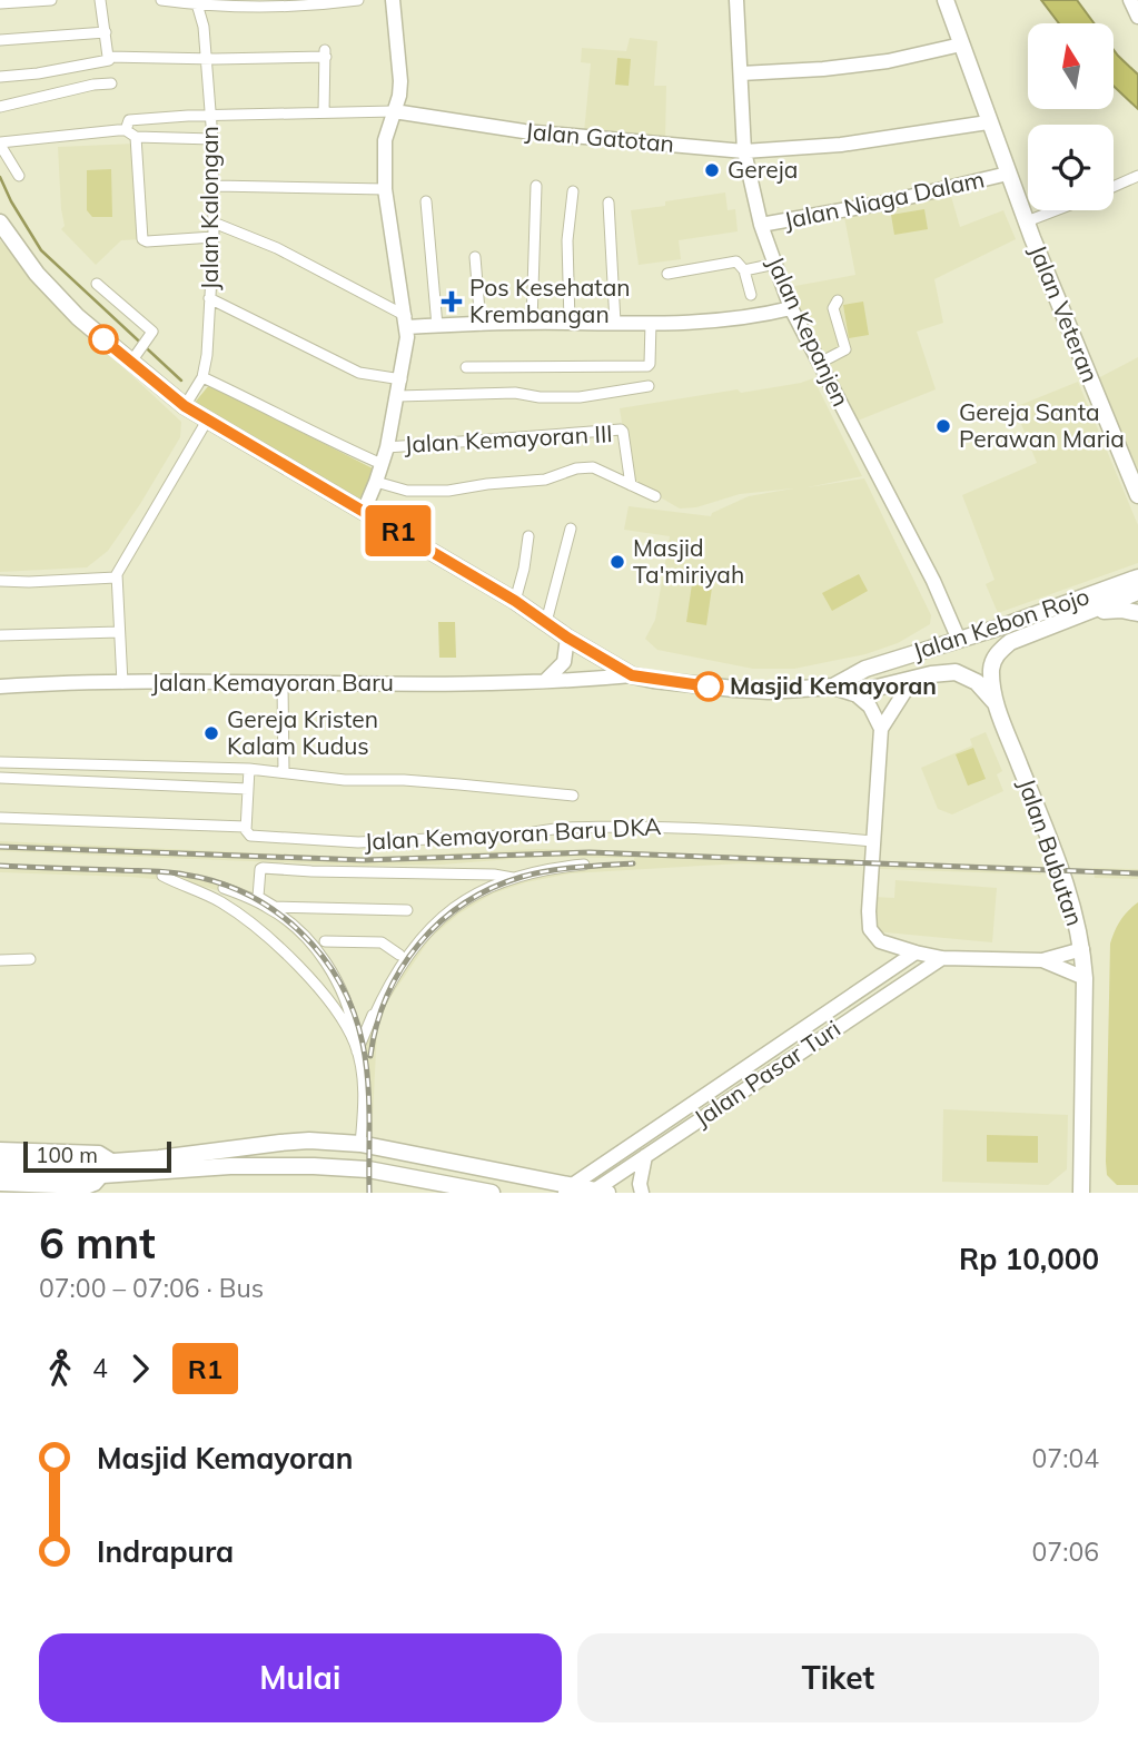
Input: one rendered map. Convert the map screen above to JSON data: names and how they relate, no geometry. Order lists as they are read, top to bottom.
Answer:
{
  "streets": {
    "main road": ["Jalan Veteran", "Jalan Kebon Rojo", "Jalan Bubutan"],
    "street": [
      "Jalan Gatotan",
      "Jalan Niaga Dalam",
      "Jalan Kalongan",
      "Jalan Kepanjen",
      "Jalan Kemayoran III",
      "Jalan Kemayoran Baru",
      "Jalan Kemayoran Baru DKA",
      "Jalan Pasar Turi"
    ]
  },
  "crossings": [
    ["Jalan Gatotan", "Jalan Kalongan"],
    ["Jalan Gatotan", "Jalan Veteran"],
    ["Jalan Gatotan", "Jalan Kepanjen"],
    ["Jalan Niaga Dalam", "Jalan Veteran"],
    ["Jalan Niaga Dalam", "Jalan Kepanjen"],
    ["Jalan Kepanjen", "Jalan Kebon Rojo"],
    ["Jalan Kebon Rojo", "Jalan Bubutan"]
  ],
  "places": {
    "other": [
      "Gereja",
      "Gereja Santa Perawan Maria",
      "Masjid Ta'miriyah",
      "Masjid Kemayoran",
      "Gereja Kristen Kalam Kudus"
    ],
    "health": ["Pos Kesehatan Krembangan"]
  },
  "lines": ["bus line R1"],
  "scale_bar": "100 m",
  "north": "top",
  "page": {
    "on_map": "R1",
    "scale": "100 m",
    "heading": ["6 mnt", "07:00 – 07:06 · Bus", "Rp 10,000"],
    "legs": ["4", "R1"],
    "list": [
      {
        "name": "Masjid Kemayoran",
        "value": "07:04"
      },
      {
        "name": "Indrapura",
        "value": "07:06"
      }
    ],
    "buttons": ["Mulai", "Tiket"]
  }
}
